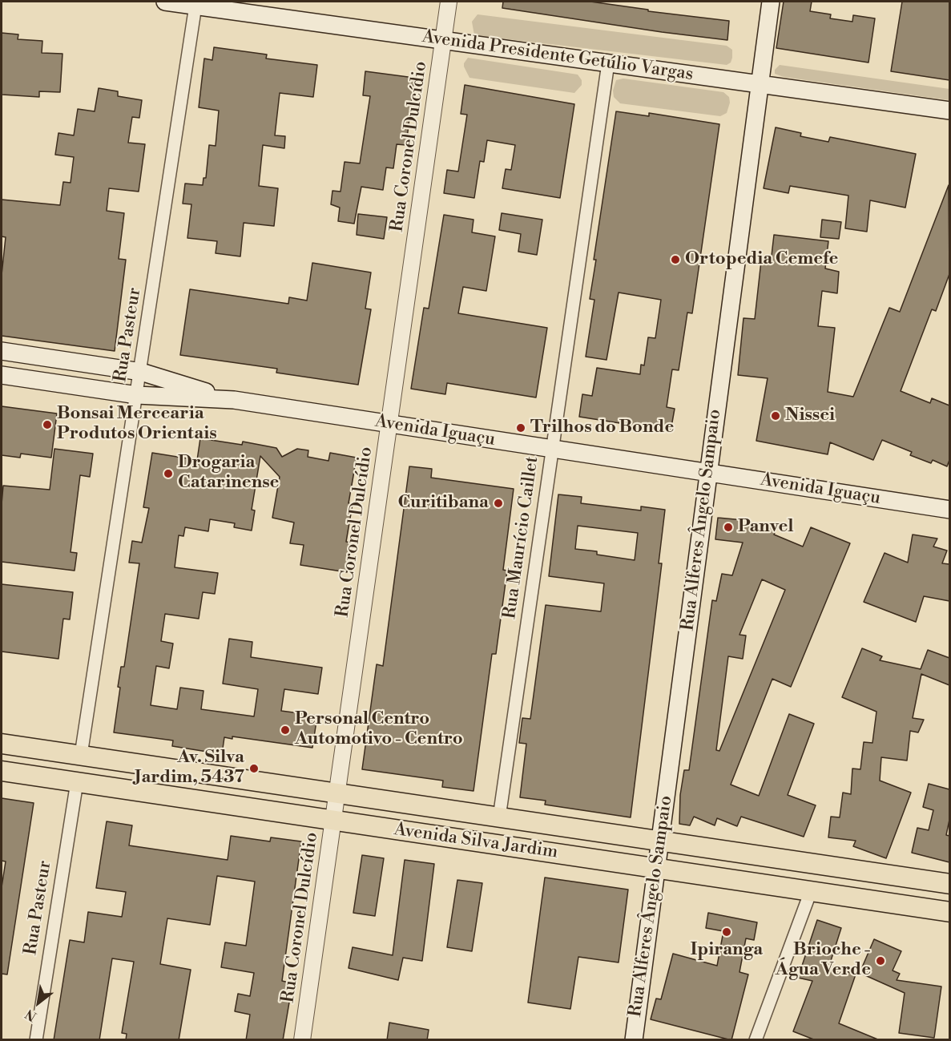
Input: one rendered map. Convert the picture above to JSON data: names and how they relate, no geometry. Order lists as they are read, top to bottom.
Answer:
{
  "streets": {
    "main road": [
      "Avenida Presidente Getúlio Vargas",
      "Avenida Iguaçu",
      "Rua Alferes Ângelo Sampaio",
      "Avenida Silva Jardim"
    ],
    "street": ["Rua Coronel Dulcídio", "Rua Pasteur", "Rua Maurício Caillet"]
  },
  "crossings": [
    ["Avenida Presidente Getúlio Vargas", "Rua Coronel Dulcídio"],
    ["Avenida Presidente Getúlio Vargas", "Rua Pasteur"],
    ["Avenida Presidente Getúlio Vargas", "Rua Alferes Ângelo Sampaio"],
    ["Avenida Presidente Getúlio Vargas", "Rua Maurício Caillet"],
    ["Rua Coronel Dulcídio", "Avenida Iguaçu"],
    ["Rua Coronel Dulcídio", "Avenida Silva Jardim"],
    ["Rua Pasteur", "Avenida Iguaçu"],
    ["Rua Pasteur", "Avenida Silva Jardim"],
    ["Avenida Iguaçu", "Rua Alferes Ângelo Sampaio"],
    ["Avenida Iguaçu", "Rua Maurício Caillet"],
    ["Rua Alferes Ângelo Sampaio", "Avenida Silva Jardim"],
    ["Rua Maurício Caillet", "Avenida Silva Jardim"]
  ],
  "places": [
    "Ortopedia Cemefe",
    "Nissei",
    "Bonsai Mercearia Produtos Orientais",
    "Trilhos do Bonde",
    "Drogaria Catarinense",
    "Curitibana",
    "Panvel",
    "Personal Centro Automotivo - Centro",
    "Av. Silva Jardim, 5437",
    "Ipiranga",
    "Brioche - Água Verde"
  ],
  "north": "bottom left"
}
